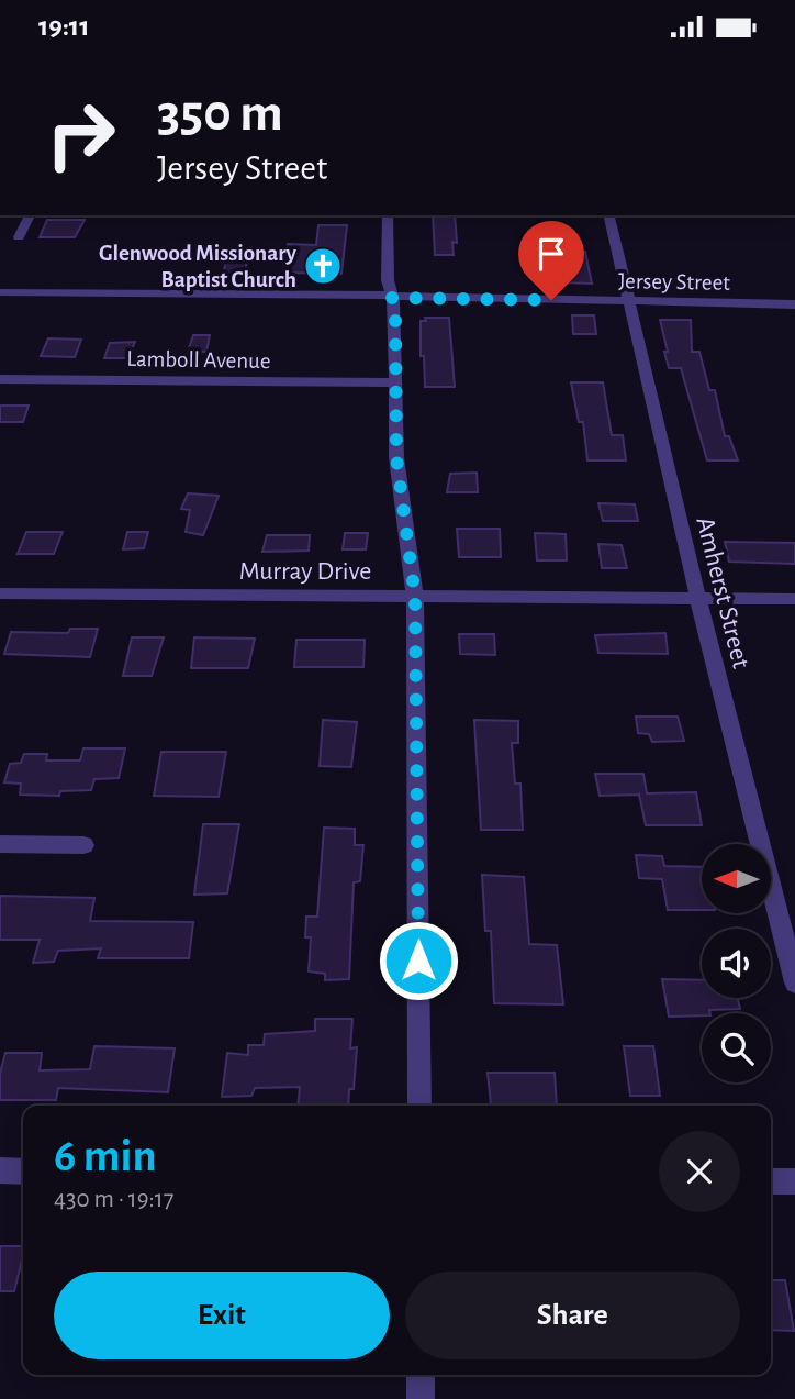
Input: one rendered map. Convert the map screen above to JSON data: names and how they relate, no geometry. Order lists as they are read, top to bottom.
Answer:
{
  "streets": {
    "street": [
      "Jersey Street",
      "Lamboll Avenue",
      "Murray Drive",
      "Amherst Street"
    ]
  },
  "crossings": [
    ["Jersey Street", "Amherst Street"],
    ["Murray Drive", "Amherst Street"]
  ],
  "places": {
    "church": ["Glenwood Missionary Baptist Church"]
  },
  "north": "left",
  "page": {
    "status": "19:11",
    "turn": ["350 m", "Jersey Street"],
    "heading": ["6 min", "430 m · 19:17"],
    "buttons": ["Exit", "Share"]
  }
}
